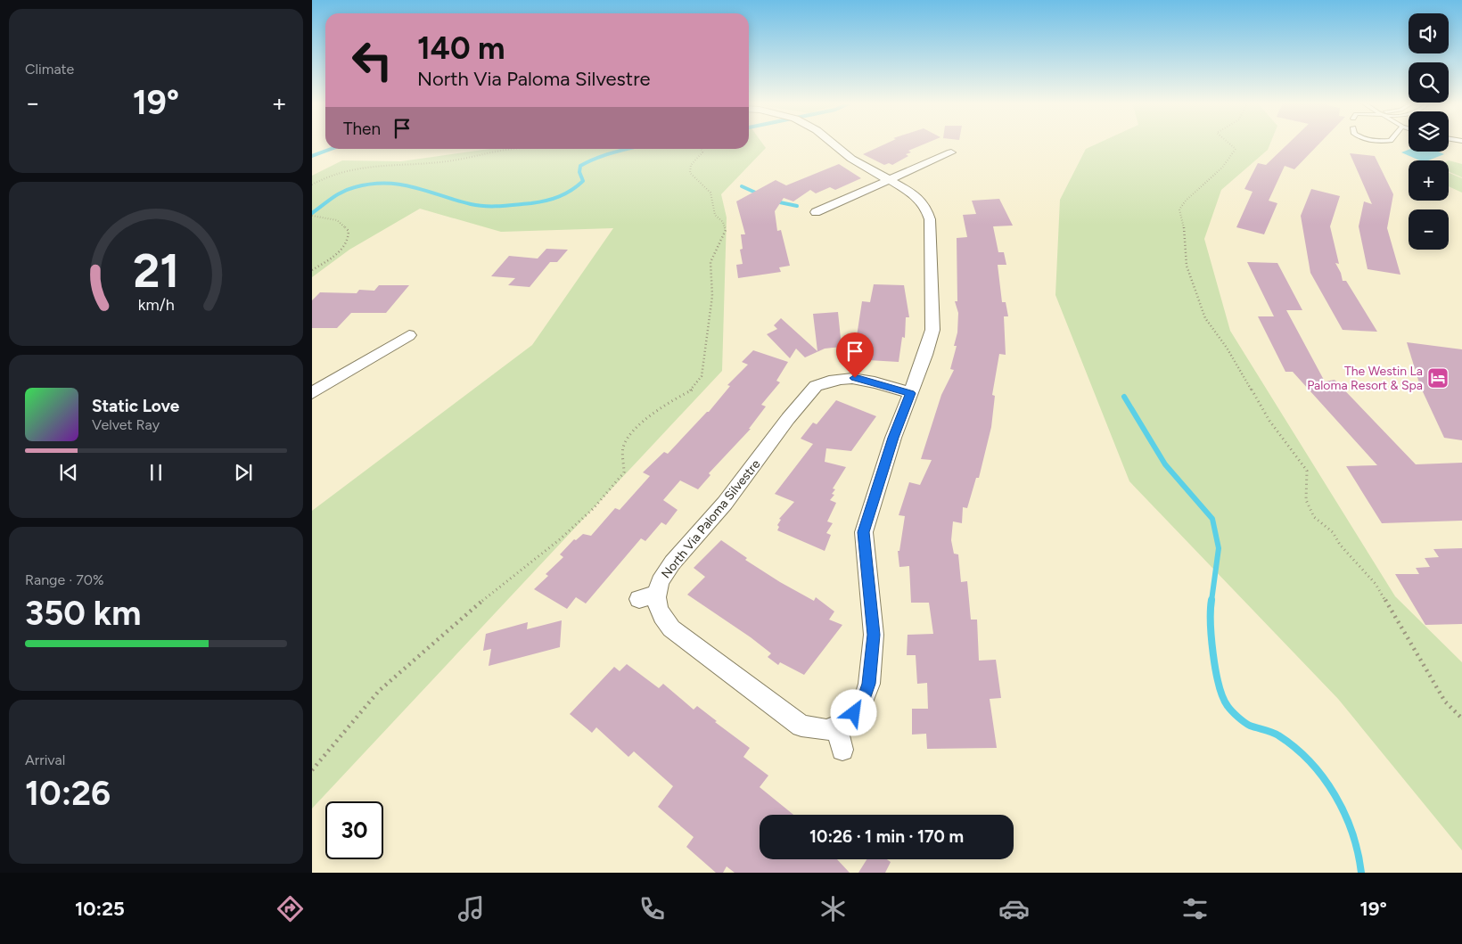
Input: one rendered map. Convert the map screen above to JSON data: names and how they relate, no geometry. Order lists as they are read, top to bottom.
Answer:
{
  "streets": {
    "street": ["North Via Paloma Silvestre"]
  },
  "places": {
    "hotel": ["The Westin La Paloma Resort & Spa"]
  },
  "page": {
    "tile": [
      "Climate",
      ["Range · 70%", "350 km"],
      ["Arrival", "10:26"]
    ],
    "map_buttons": ["+", "−"],
    "turn": ["140 m", "North Via Paloma Silvestre"],
    "heat": ["−", "19°", "+"],
    "then": "Then",
    "song": ["Static Love", "Velvet Ray"],
    "limit": "30",
    "trip": "10:26 · 1 min · 170 m",
    "tabs": ["10:25", "19°"],
    "gauge": ["21", "km/h"]
  }
}
